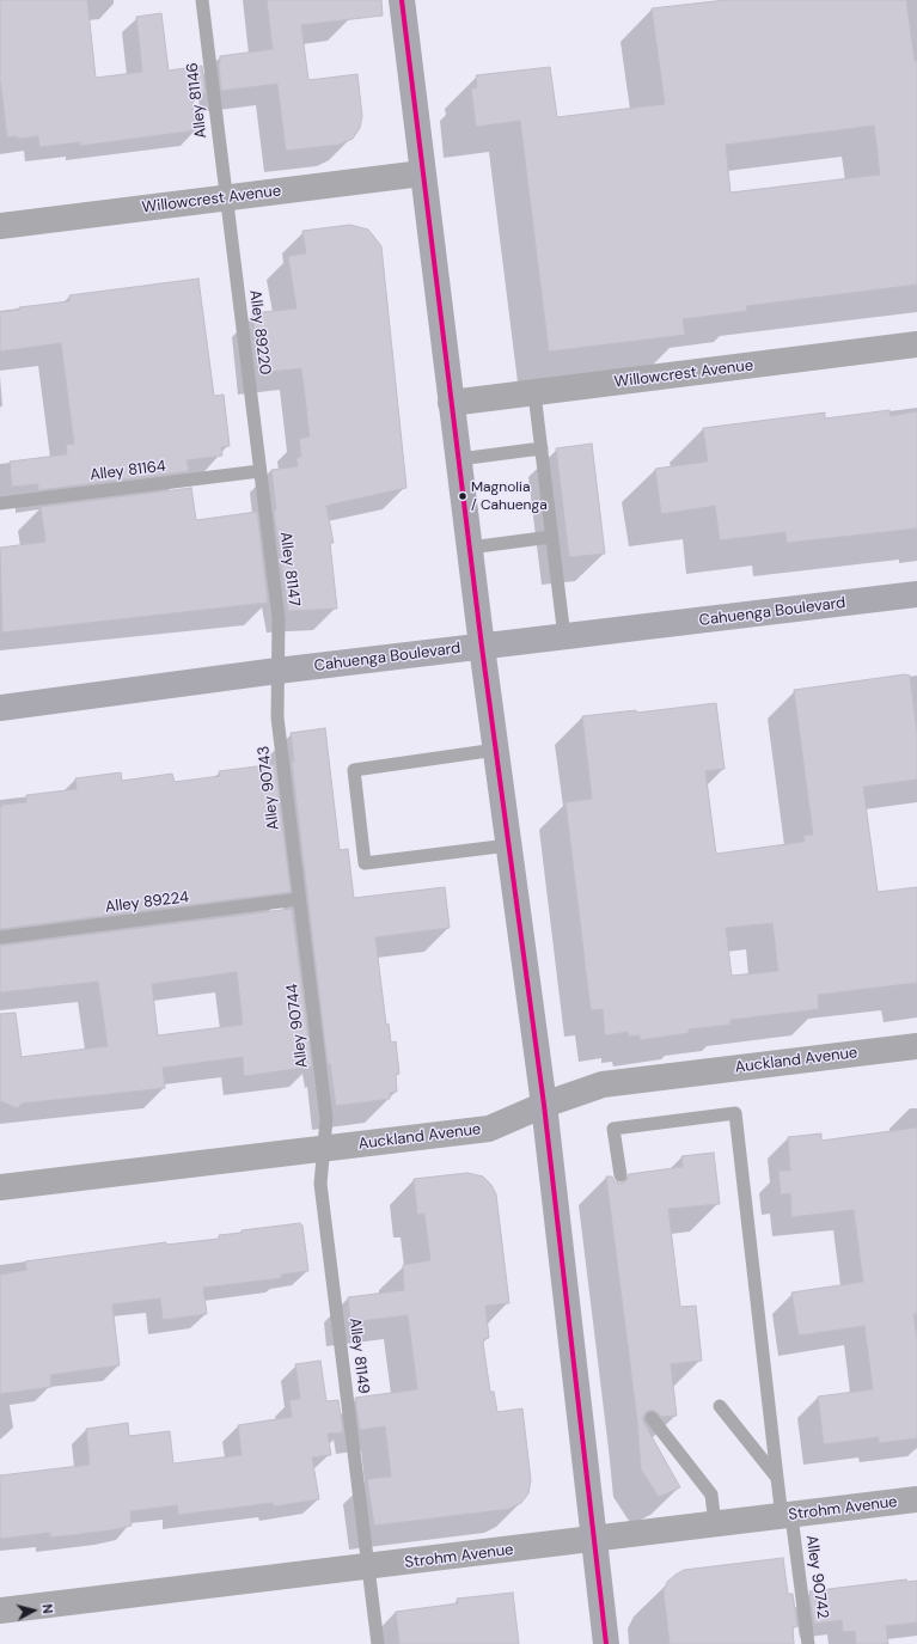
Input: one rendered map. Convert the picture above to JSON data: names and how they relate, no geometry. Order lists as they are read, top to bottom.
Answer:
{
  "streets": {
    "main road": ["Cahuenga Boulevard"],
    "street": ["Willowcrest Avenue", "Auckland Avenue", "Strohm Avenue"],
    "lane": [
      "Alley 81146",
      "Alley 89220",
      "Alley 81164",
      "Alley 81147",
      "Alley 90743",
      "Alley 89224",
      "Alley 90744",
      "Alley 81149",
      "Alley 90742"
    ]
  },
  "crossings": [
    ["Alley 81146", "Willowcrest Avenue"],
    ["Alley 81146", "Alley 89220"],
    ["Willowcrest Avenue", "Alley 89220"],
    ["Alley 89220", "Alley 81164"],
    ["Alley 89220", "Alley 81147"],
    ["Alley 81164", "Alley 81147"],
    ["Alley 81147", "Cahuenga Boulevard"],
    ["Alley 81147", "Alley 90743"],
    ["Cahuenga Boulevard", "Alley 90743"],
    ["Alley 90743", "Alley 89224"],
    ["Alley 90743", "Alley 90744"],
    ["Alley 89224", "Alley 90744"],
    ["Alley 90744", "Auckland Avenue"],
    ["Alley 90744", "Alley 81149"],
    ["Auckland Avenue", "Alley 81149"],
    ["Alley 81149", "Strohm Avenue"],
    ["Strohm Avenue", "Alley 90742"]
  ],
  "places": ["Magnolia / Cahuenga"],
  "north": "right"
}
